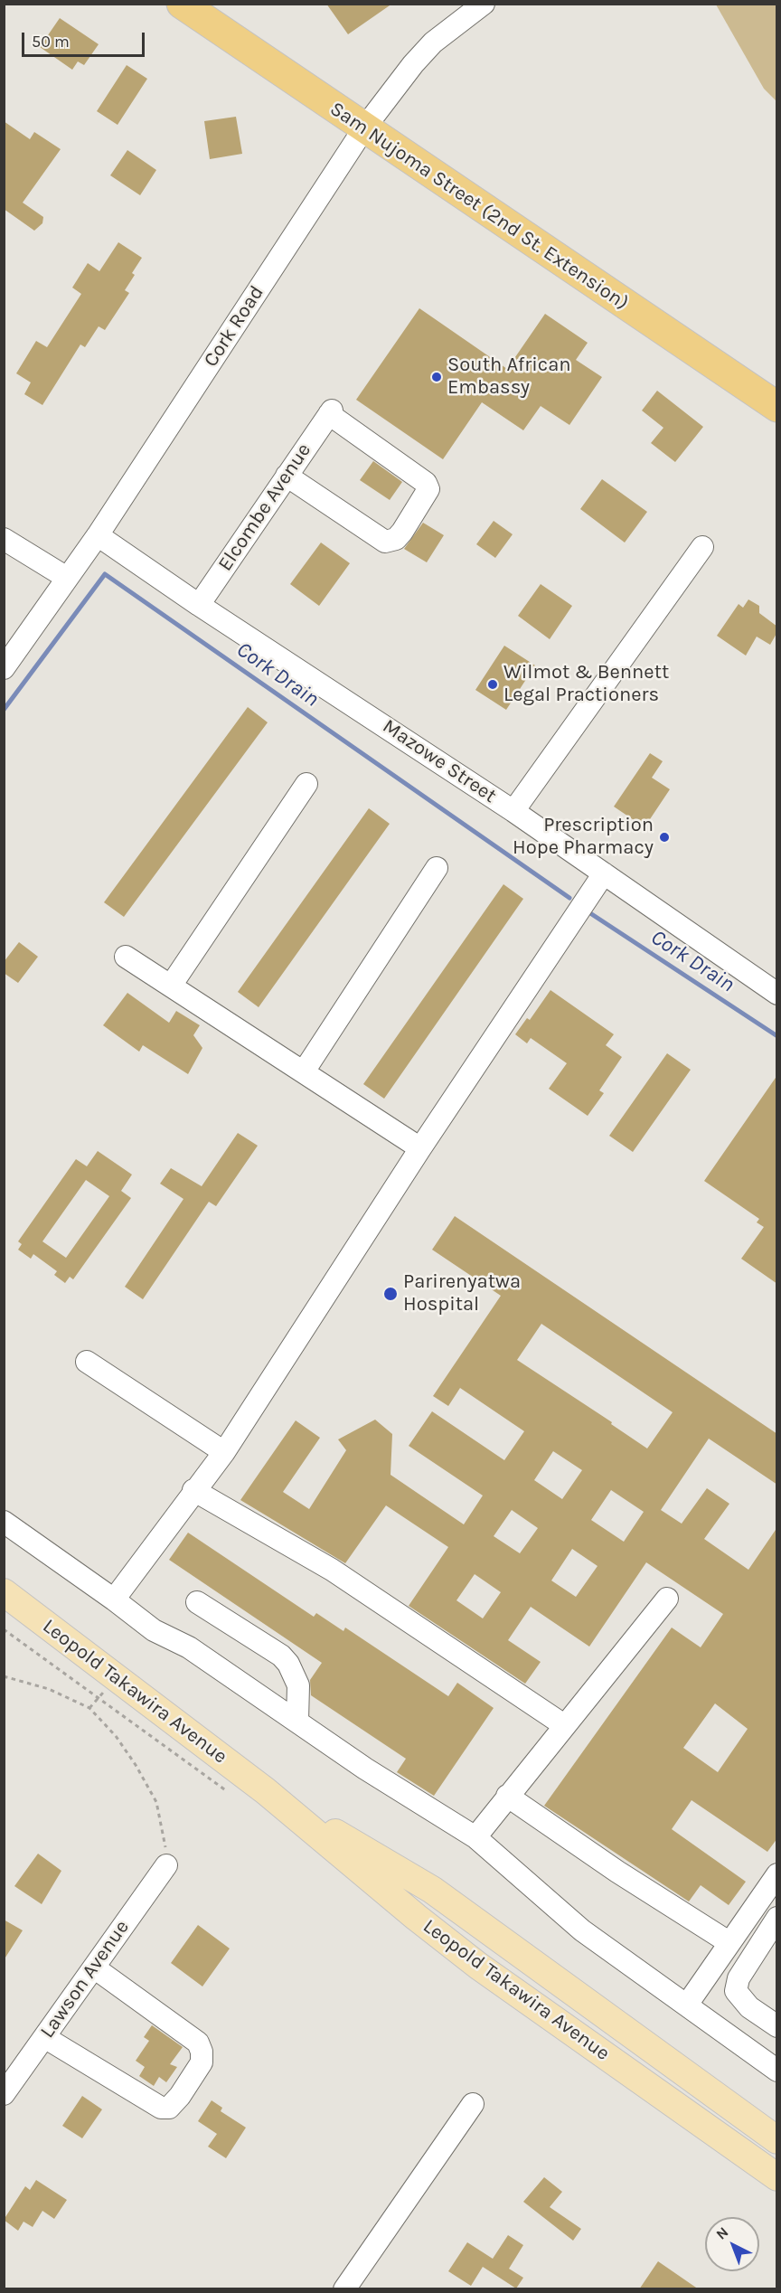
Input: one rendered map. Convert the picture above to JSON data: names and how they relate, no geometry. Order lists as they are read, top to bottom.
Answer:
{
  "streets": {
    "highway": ["Sam Nujoma Street (2nd St. Extension)"],
    "main road": ["Leopold Takawira Avenue"],
    "street": [
      "Cork Road",
      "Elcombe Avenue",
      "Mazowe Street",
      "Lawson Avenue"
    ]
  },
  "crossings": [
    ["Sam Nujoma Street (2nd St. Extension)", "Cork Road"],
    ["Cork Road", "Mazowe Street"],
    ["Elcombe Avenue", "Mazowe Street"]
  ],
  "water": ["Cork Drain"],
  "places": [
    "South African Embassy",
    "Wilmot & Bennett Legal Practioners",
    "Prescription Hope Pharmacy",
    "Parirenyatwa Hospital"
  ],
  "scale_bar": "50 m",
  "north": "top left"
}
